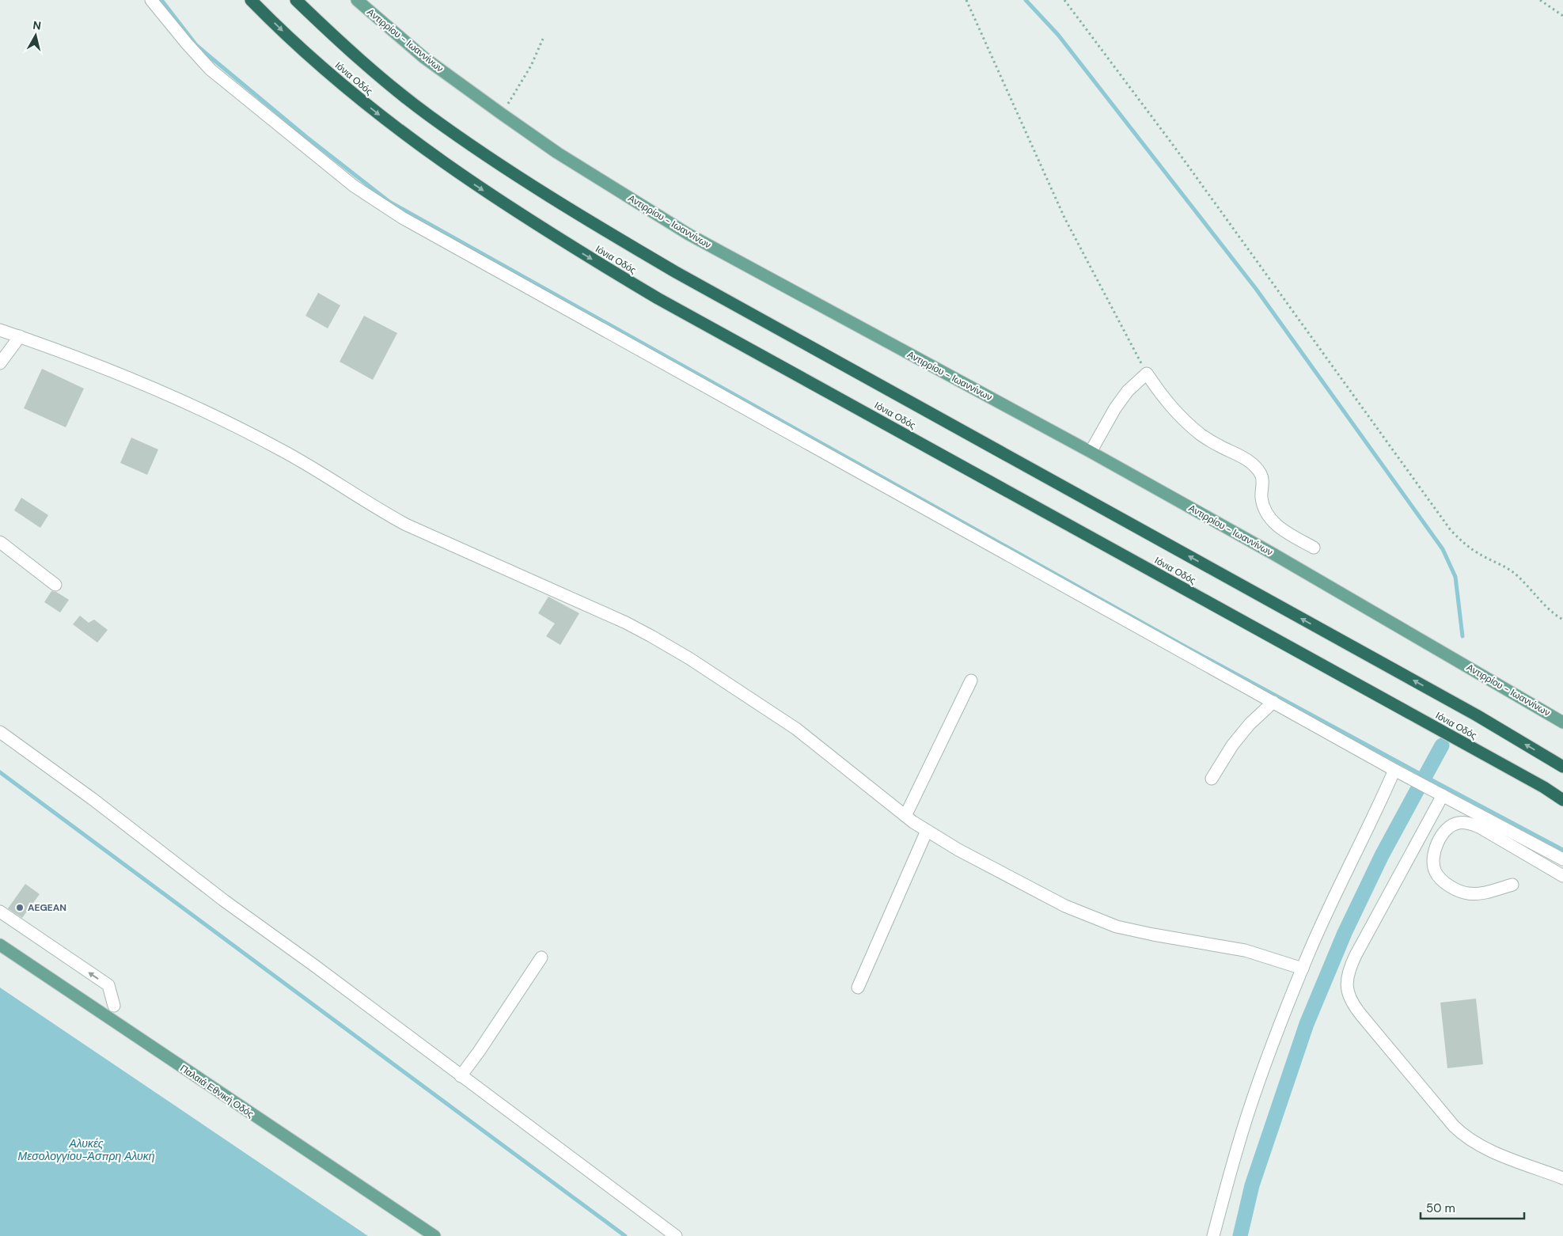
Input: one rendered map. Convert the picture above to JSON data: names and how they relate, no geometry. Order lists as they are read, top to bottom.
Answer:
{
  "streets": {
    "highway": ["Ιόνια Οδός"],
    "main road": ["Αντιρρίου - Ιωαννίνων", "Παλαιά Εθνική Οδός"]
  },
  "water": ["Αλυκές Μεσολογγίου-Άσπρη Αλυκή"],
  "places": ["AEGEAN"],
  "scale_bar": "50 m",
  "north": "top"
}
